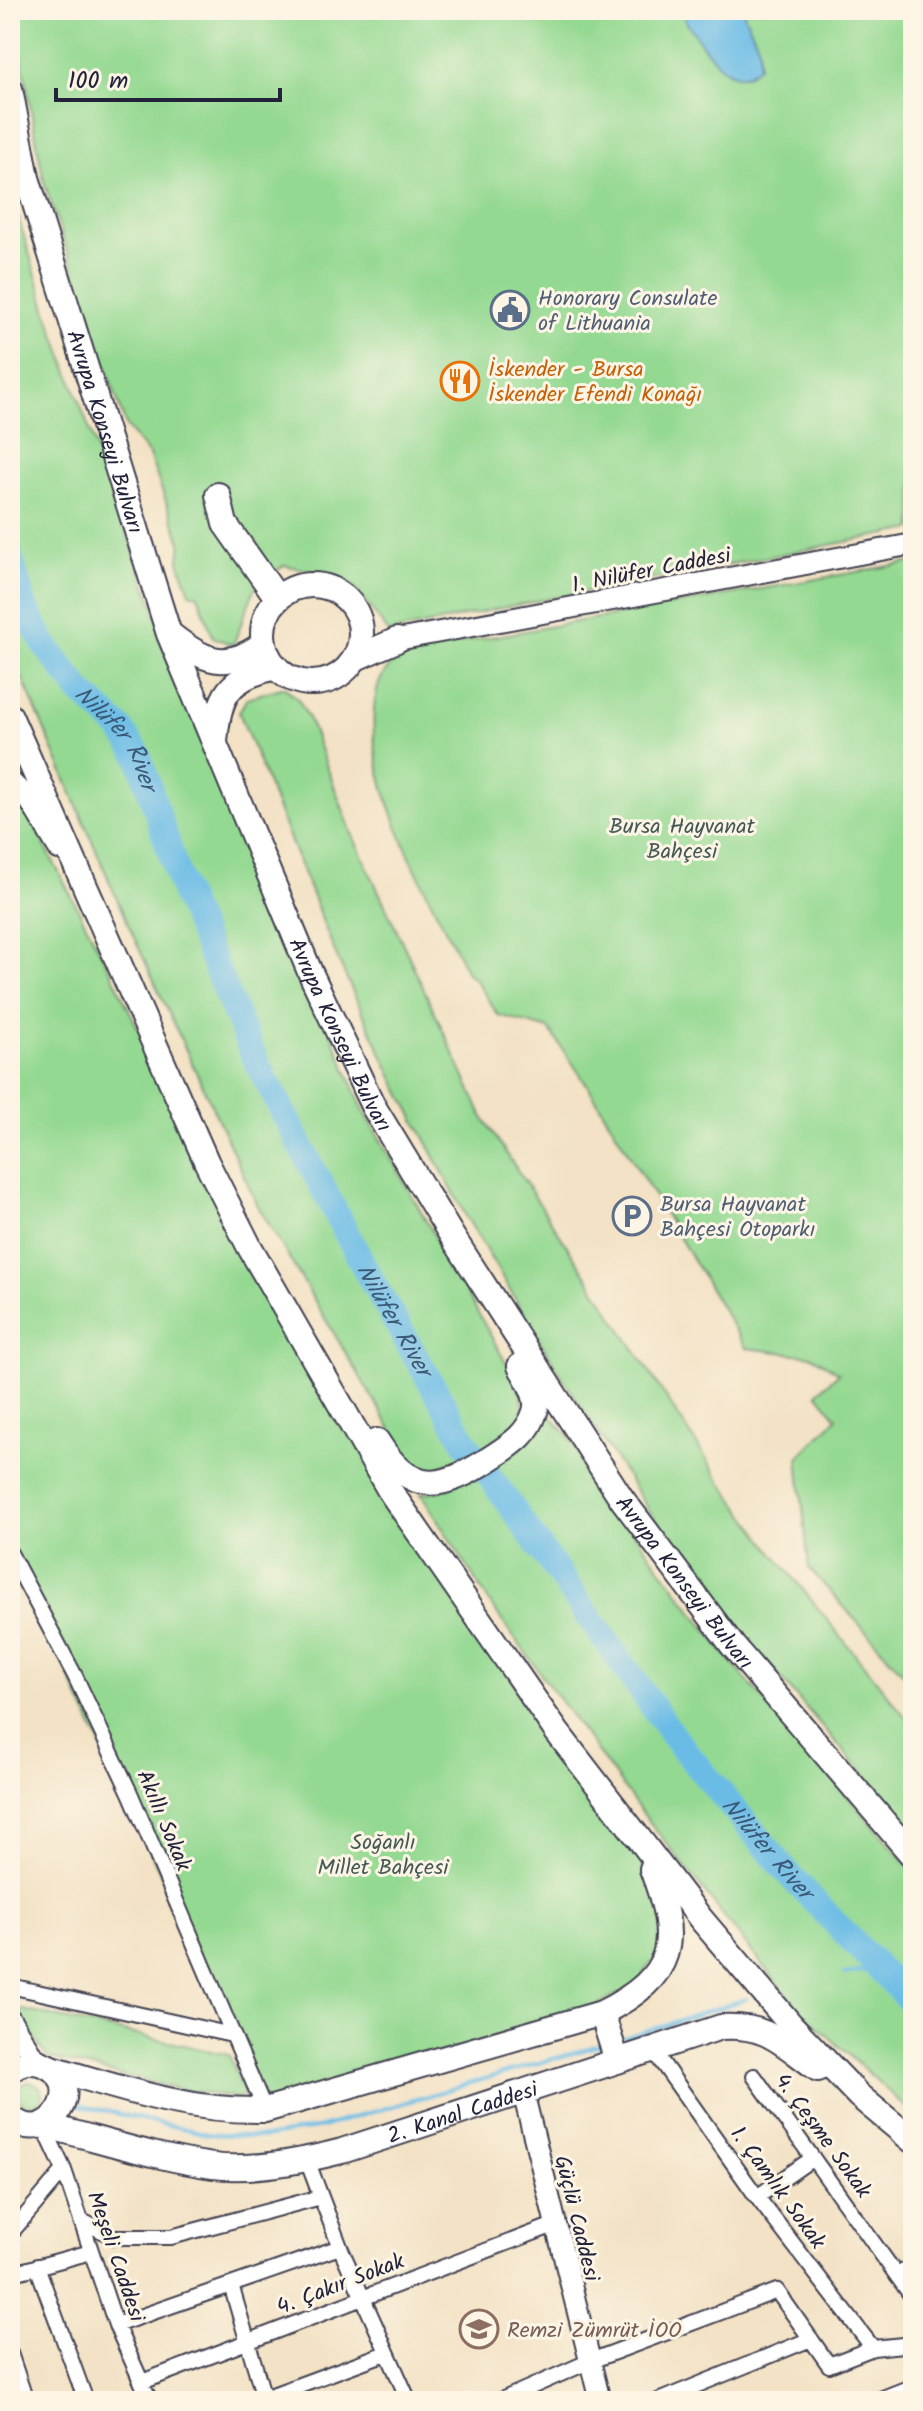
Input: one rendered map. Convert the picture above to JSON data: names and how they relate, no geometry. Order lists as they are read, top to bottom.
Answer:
{
  "streets": {
    "main road": [
      "Avrupa Konseyi Bulvarı",
      "1. Nilüfer Caddesi",
      "2. Kanal Caddesi",
      "Güçlü Caddesi"
    ],
    "street": [
      "Akıllı Sokak",
      "4. Çeşme Sokak",
      "1. Çamlık Sokak",
      "Meşeli Caddesi",
      "4. Çakır Sokak"
    ]
  },
  "crossings": [
    ["2. Kanal Caddesi", "1. Çamlık Sokak"],
    ["2. Kanal Caddesi", "Güçlü Caddesi"],
    ["2. Kanal Caddesi", "Meşeli Caddesi"],
    ["Güçlü Caddesi", "4. Çakır Sokak"],
    ["Meşeli Caddesi", "4. Çakır Sokak"]
  ],
  "water": ["Nilüfer River"],
  "parks": ["Bursa Hayvanat Bahçesi", "Soğanlı Millet Bahçesi"],
  "places": {
    "public building": ["Honorary Consulate of Lithuania"],
    "restaurant": ["İskender - Bursa İskender Efendi Konağı"],
    "parking": ["Bursa Hayvanat Bahçesi Otoparkı"],
    "school or university": ["Remzi Zümrüt İOO"]
  },
  "scale_bar": "100 m"
}
